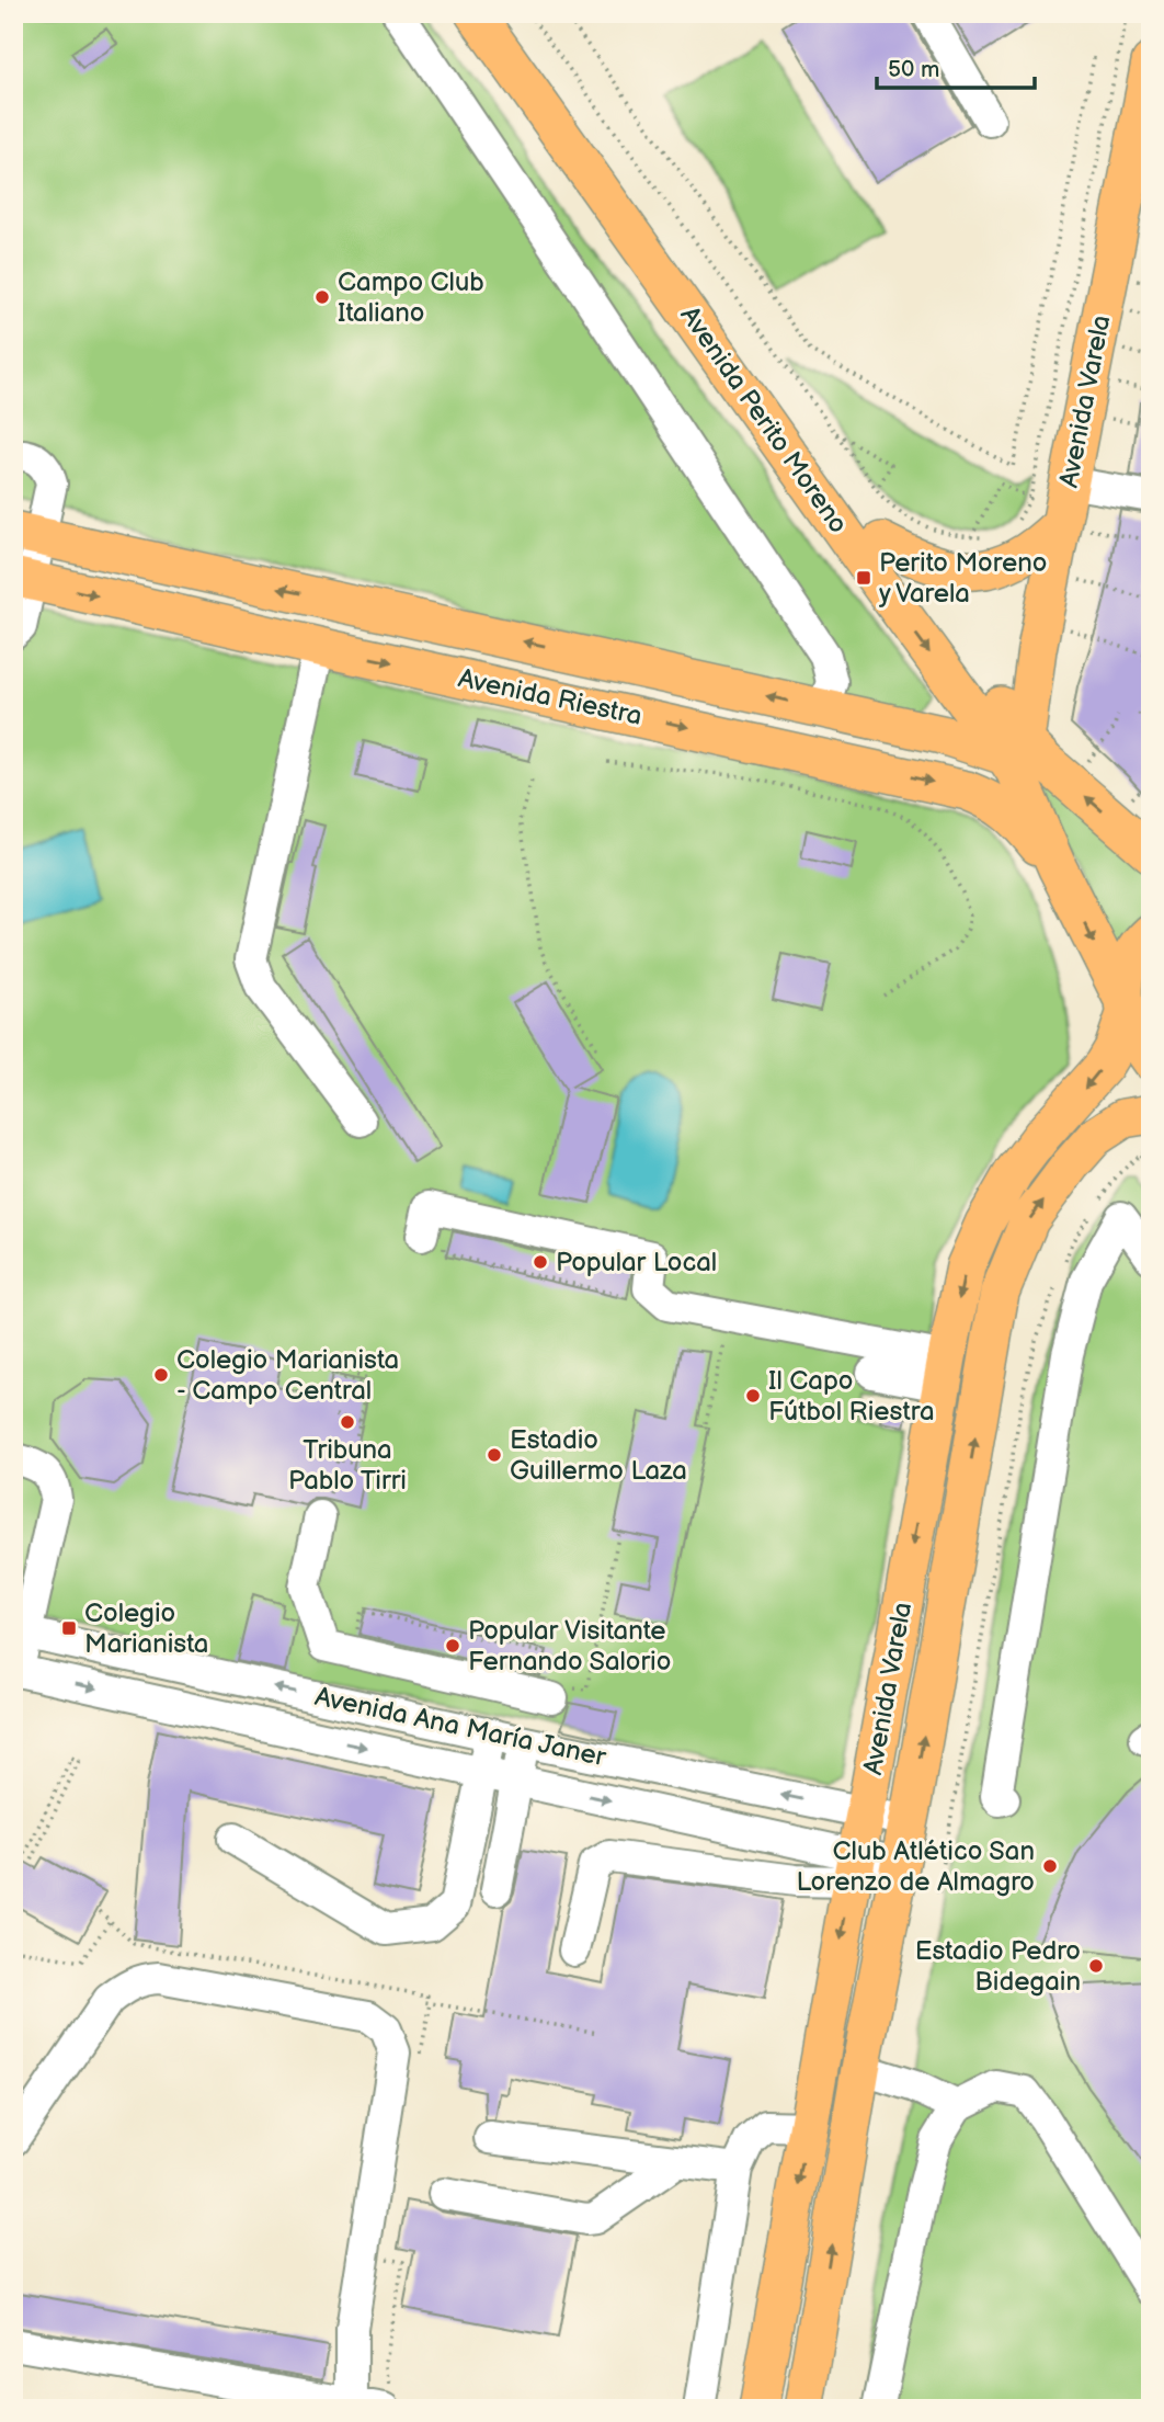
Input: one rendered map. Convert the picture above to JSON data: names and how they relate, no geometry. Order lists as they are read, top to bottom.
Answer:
{
  "streets": {
    "main road": ["Avenida Varela", "Avenida Perito Moreno", "Avenida Riestra"],
    "street": ["Avenida Ana María Janer"]
  },
  "crossings": [
    ["Avenida Varela", "Avenida Perito Moreno"],
    ["Avenida Varela", "Avenida Riestra"],
    ["Avenida Varela", "Avenida Ana María Janer"],
    ["Avenida Perito Moreno", "Avenida Riestra"]
  ],
  "places": {
    "other": [
      "Campo Club Italiano",
      "Popular Local",
      "Colegio Marianista - Campo Central",
      "Il Capo Fútbol Riestra",
      "Tribuna Pablo Tirri",
      "Estadio Guillermo Laza",
      "Popular Visitante Fernando Salorio",
      "Club Atlético San Lorenzo de Almagro",
      "Estadio Pedro Bidegain"
    ],
    "transit": ["Perito Moreno y Varela", "Colegio Marianista"]
  },
  "scale_bar": "50 m"
}
